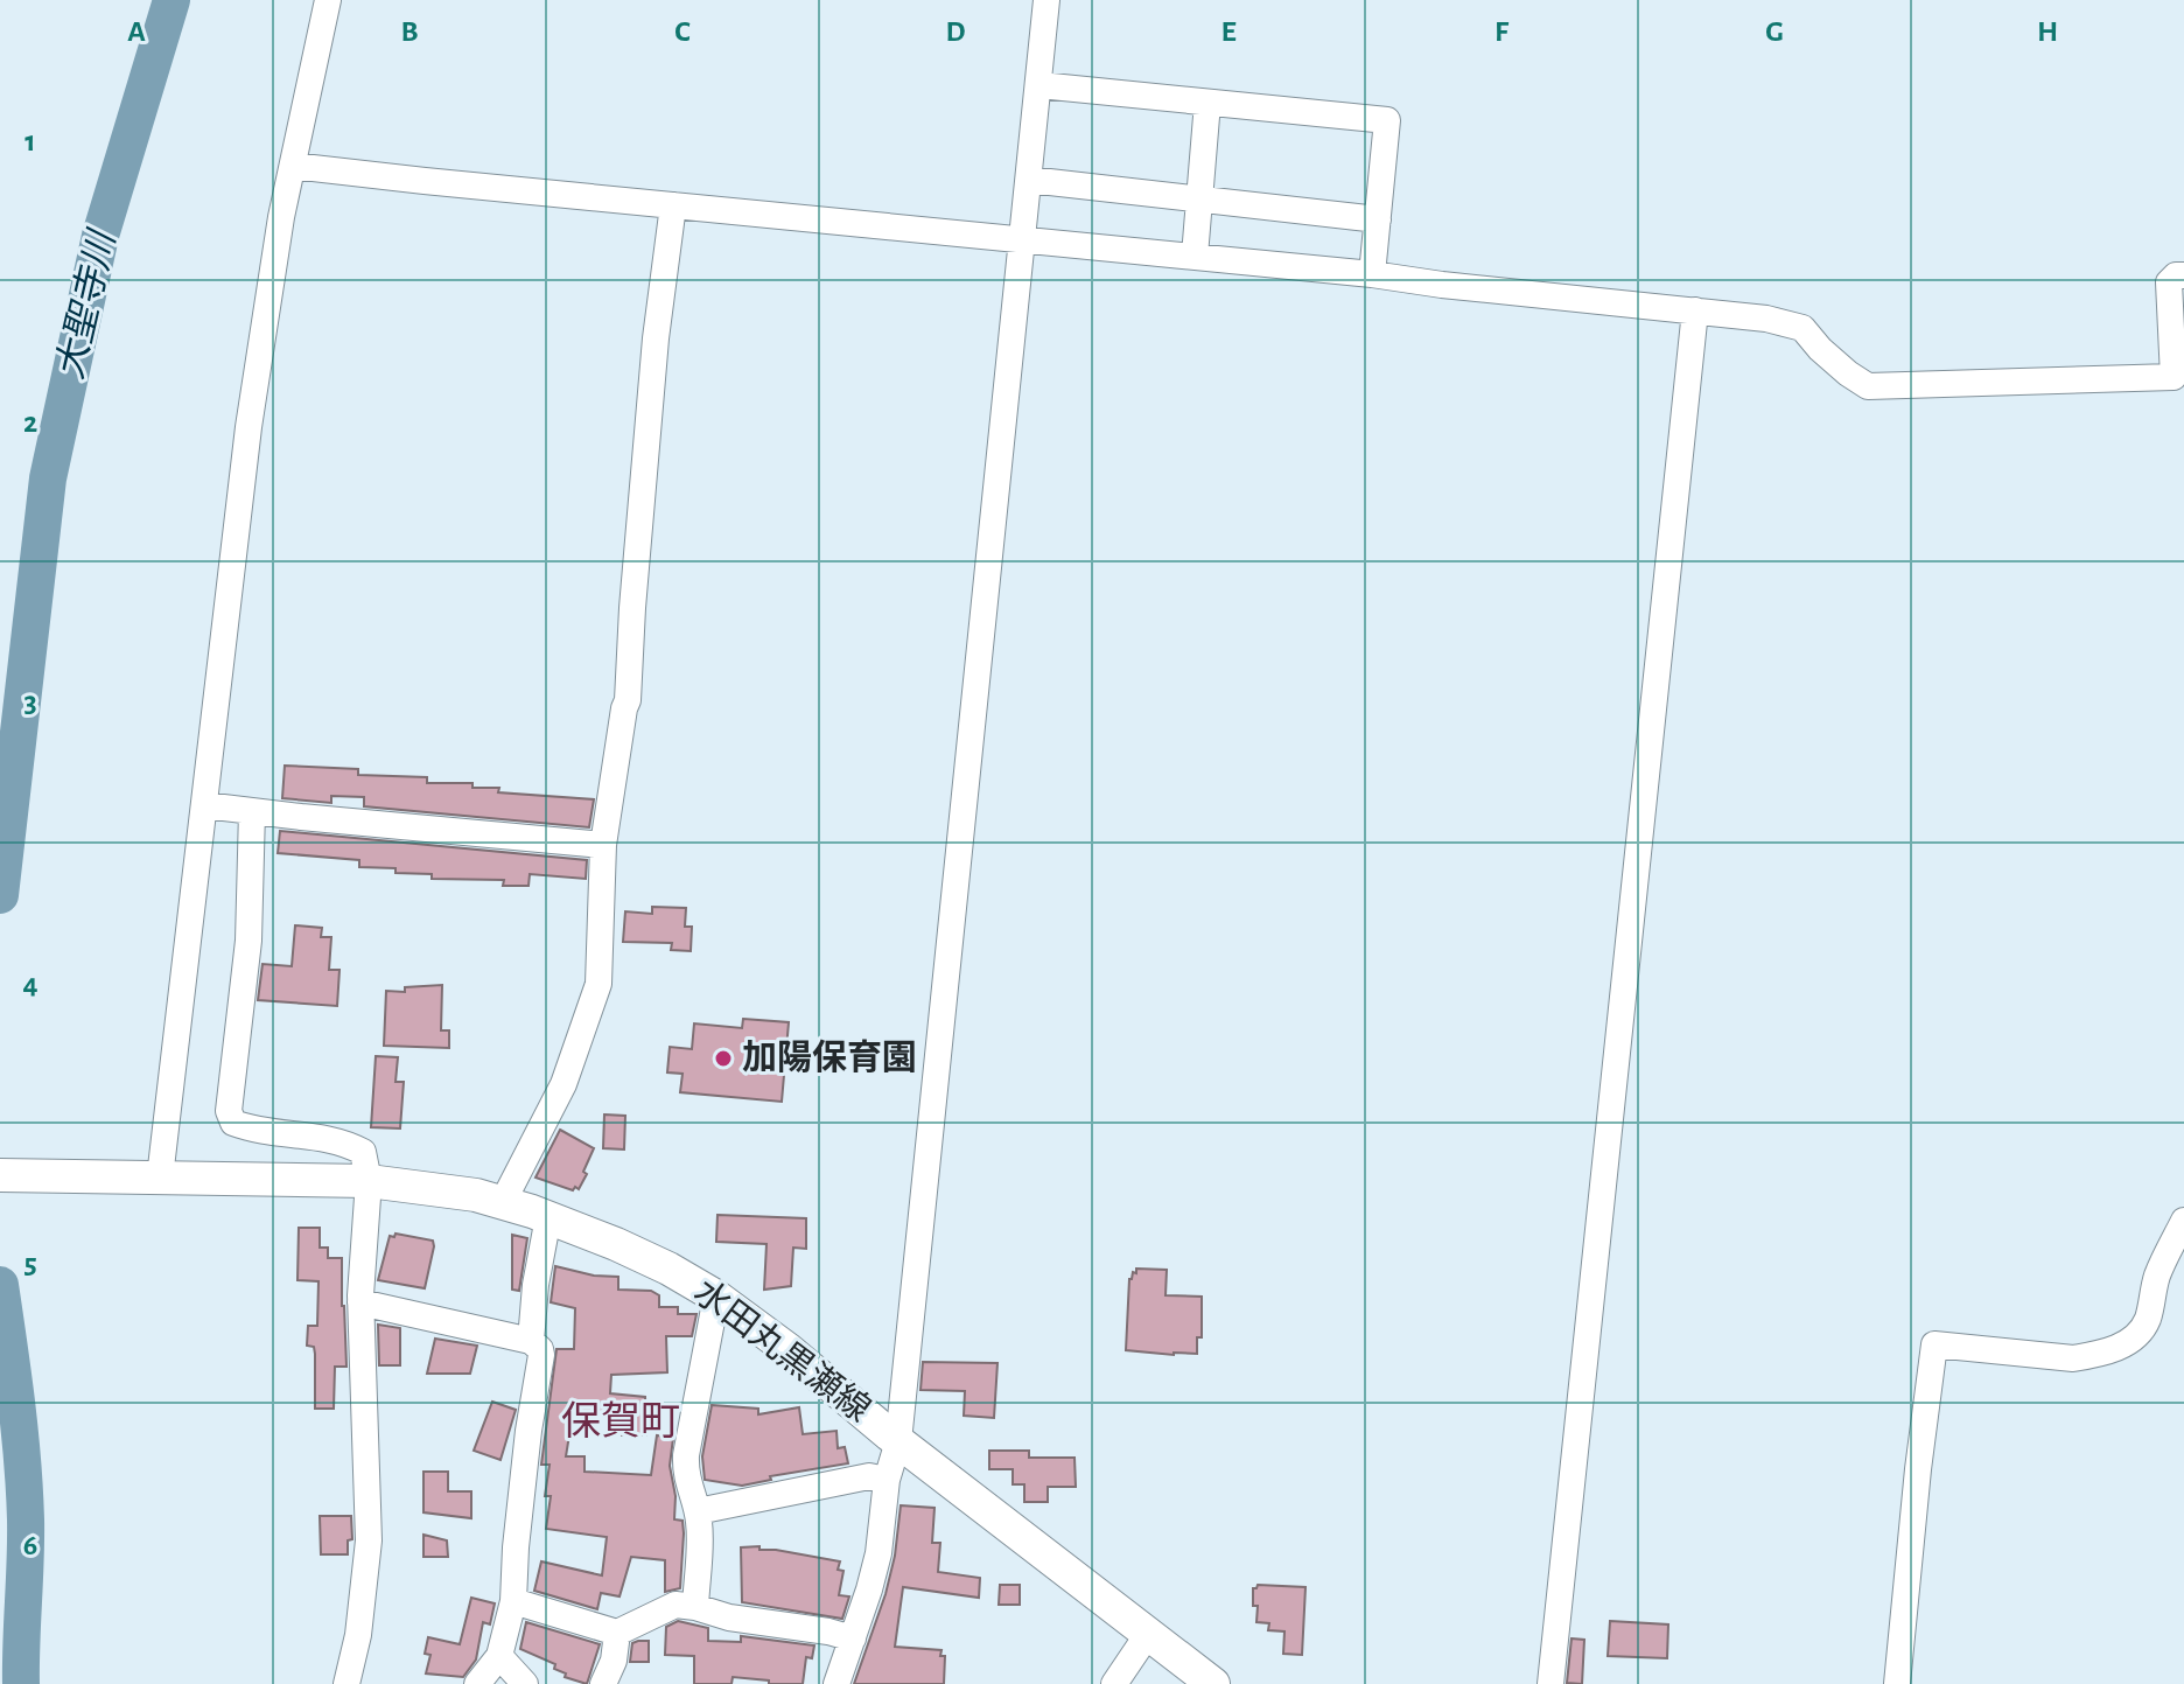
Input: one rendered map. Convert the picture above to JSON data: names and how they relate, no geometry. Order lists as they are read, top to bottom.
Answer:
{
  "streets": {
    "main road": ["水田丸黒瀬線"]
  },
  "districts": ["保賀町"],
  "water": ["大聖寺川"],
  "places": ["加陽保育園"],
  "grid": {
    "columns": [
      "A",
      "B",
      "C",
      "D",
      "E",
      "F",
      "G",
      "H"
    ],
    "rows": [
      "1",
      "2",
      "3",
      "4",
      "5",
      "6"
    ]
  }
}
